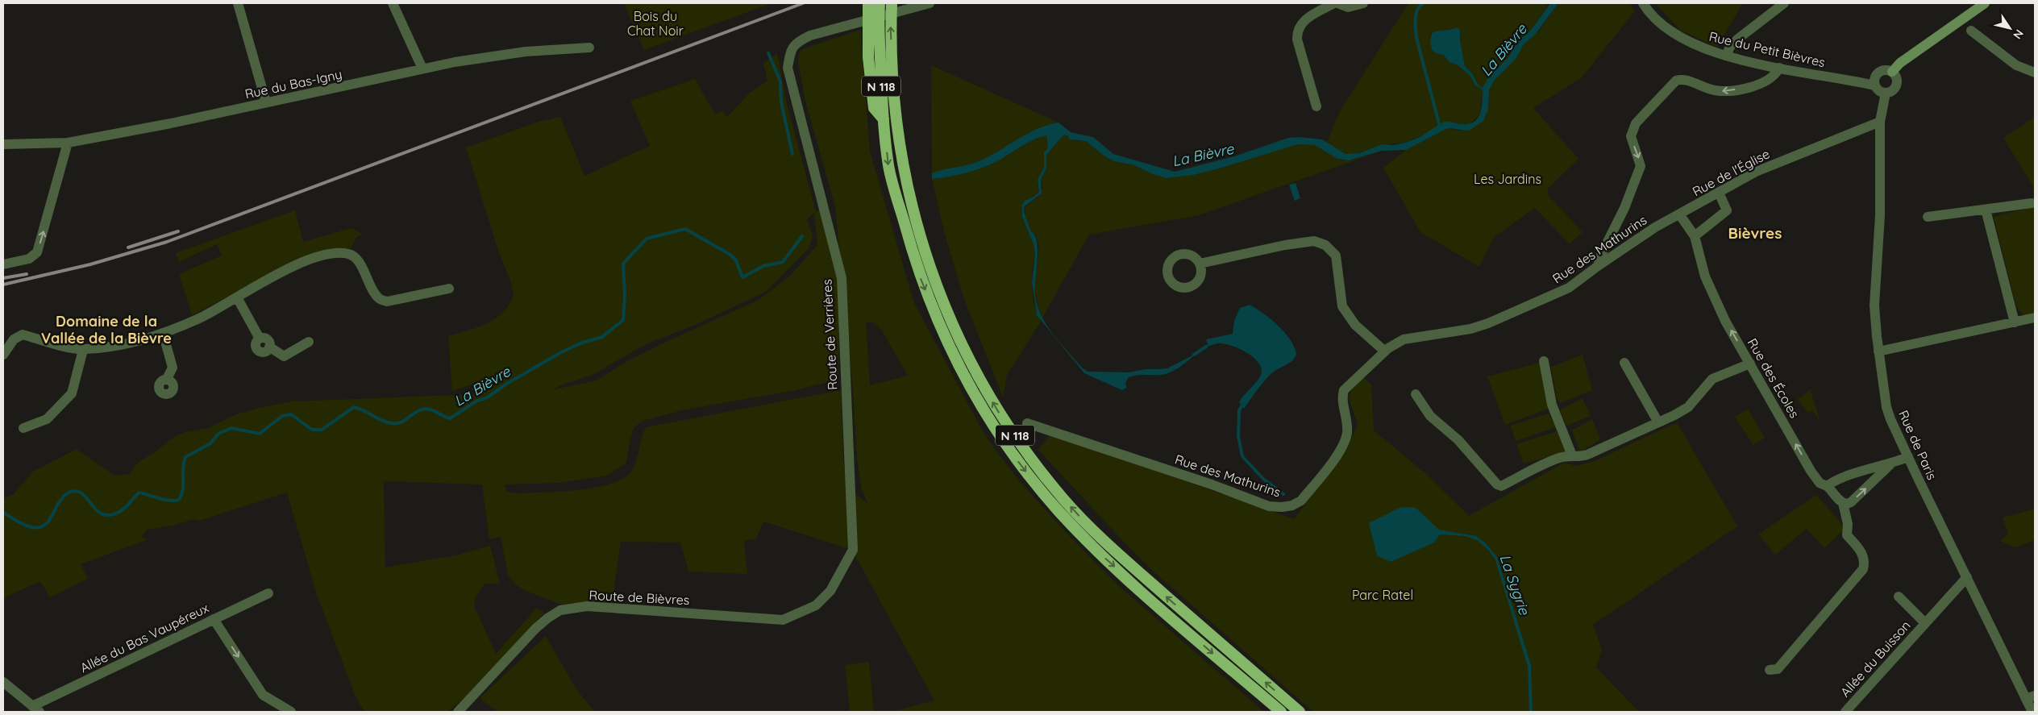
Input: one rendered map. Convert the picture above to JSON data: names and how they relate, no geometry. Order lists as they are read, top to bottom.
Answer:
{
  "streets": {
    "highway": ["N 118"],
    "street": [
      "Rue du Petit Bièvres",
      "Rue du Bas-Igny",
      "Rue de l'Église",
      "Rue des Mathurins",
      "Route de Verrières",
      "Rue des Écoles",
      "Rue de Paris",
      "Route de Bièvres",
      "Allée du Bas Vaupéreux",
      "Allée du Buisson"
    ]
  },
  "crossings": [
    ["Rue du Petit Bièvres", "Rue de Paris"],
    ["Rue de l'Église", "Rue des Mathurins"],
    ["Rue de l'Église", "Rue de Paris"],
    ["Route de Verrières", "Route de Bièvres"],
    ["Rue de Paris", "Allée du Buisson"]
  ],
  "one_way": ["Rue des Écoles"],
  "districts": ["Bièvres", "Domaine de la Vallée de la Bièvre"],
  "water": ["La Bièvre", "La Sygrie"],
  "parks": ["Bois du Chat Noir", "Les Jardins", "Parc Ratel"],
  "north": "bottom right"
}
